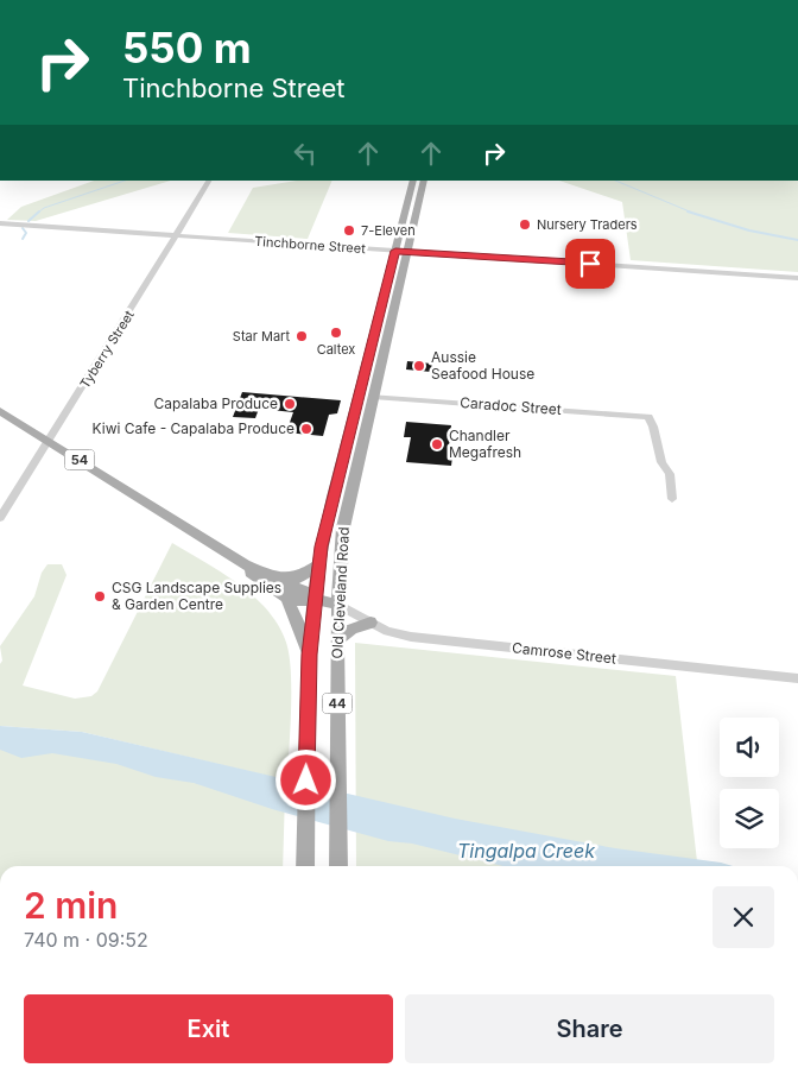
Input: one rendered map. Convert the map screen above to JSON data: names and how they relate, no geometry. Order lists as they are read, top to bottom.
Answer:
{
  "streets": {
    "main road": ["54", "Old Cleveland Road", "44"],
    "street": [
      "Tinchborne Street",
      "Tyberry Street",
      "Caradoc Street",
      "Camrose Street"
    ]
  },
  "crossings": [
    ["Tinchborne Street", "Tyberry Street"],
    ["Tinchborne Street", "Old Cleveland Road"],
    ["Tyberry Street", "54"],
    ["Caradoc Street", "Old Cleveland Road"],
    ["54", "Old Cleveland Road"],
    ["54", "Camrose Street"],
    ["Old Cleveland Road", "Camrose Street"]
  ],
  "water": ["Tingalpa Creek"],
  "places": [
    "Nursery Traders",
    "7-Eleven",
    "Caltex",
    "Star Mart",
    "Aussie Seafood House",
    "Capalaba Produce",
    "Kiwi Cafe - Capalaba Produce",
    "Chandler Megafresh",
    "CSG Landscape Supplies & Garden Centre"
  ],
  "page": {
    "turn": ["550 m", "Tinchborne Street"],
    "heading": ["2 min", "740 m · 09:52"],
    "buttons": ["Exit", "Share"]
  }
}
